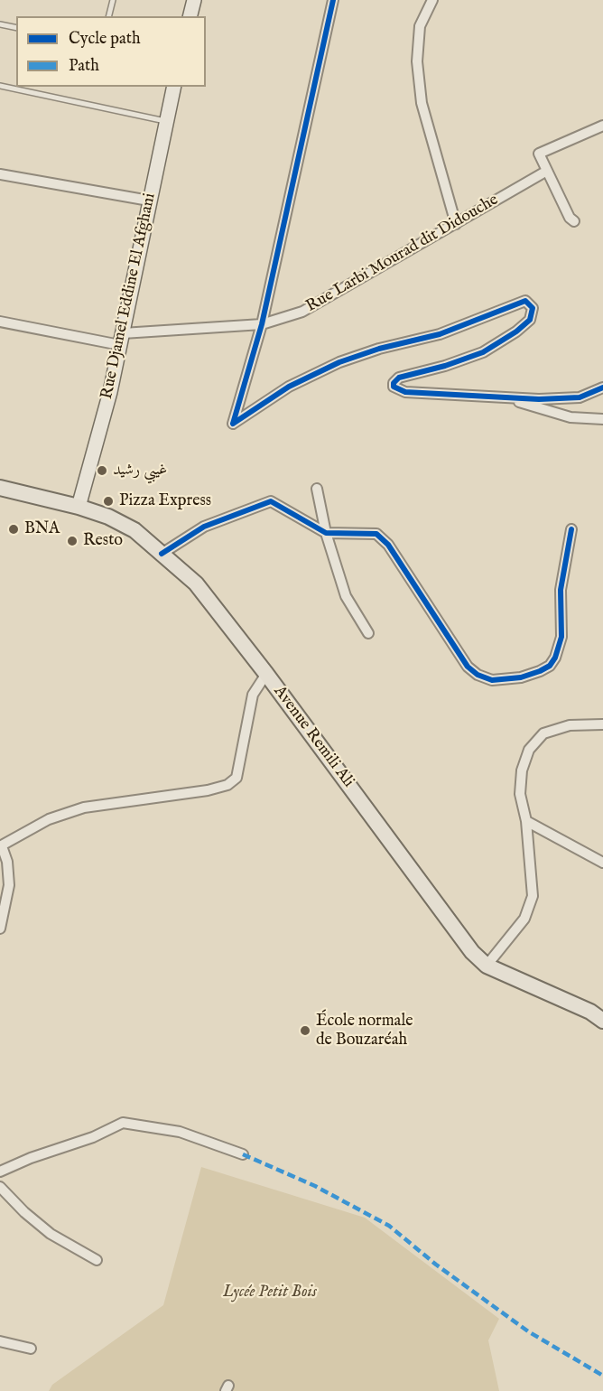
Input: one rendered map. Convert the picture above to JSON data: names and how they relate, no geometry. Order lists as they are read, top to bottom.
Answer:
{
  "streets": {
    "main road": ["Rue Djamel Eddine El Afghani", "Avenue Remili Ali"],
    "street": ["Rue Larbi Mourad dit Didouche"]
  },
  "crossings": [
    ["Rue Larbi Mourad dit Didouche", "Rue Djamel Eddine El Afghani"],
    ["Rue Djamel Eddine El Afghani", "Avenue Remili Ali"]
  ],
  "parks": ["Lycée Petit Bois"],
  "places": [
    "غيبي رشيد",
    "Pizza Express",
    "BNA",
    "Resto",
    "École normale de Bouzaréah"
  ],
  "legend": ["Cycle path", "Path"]
}
